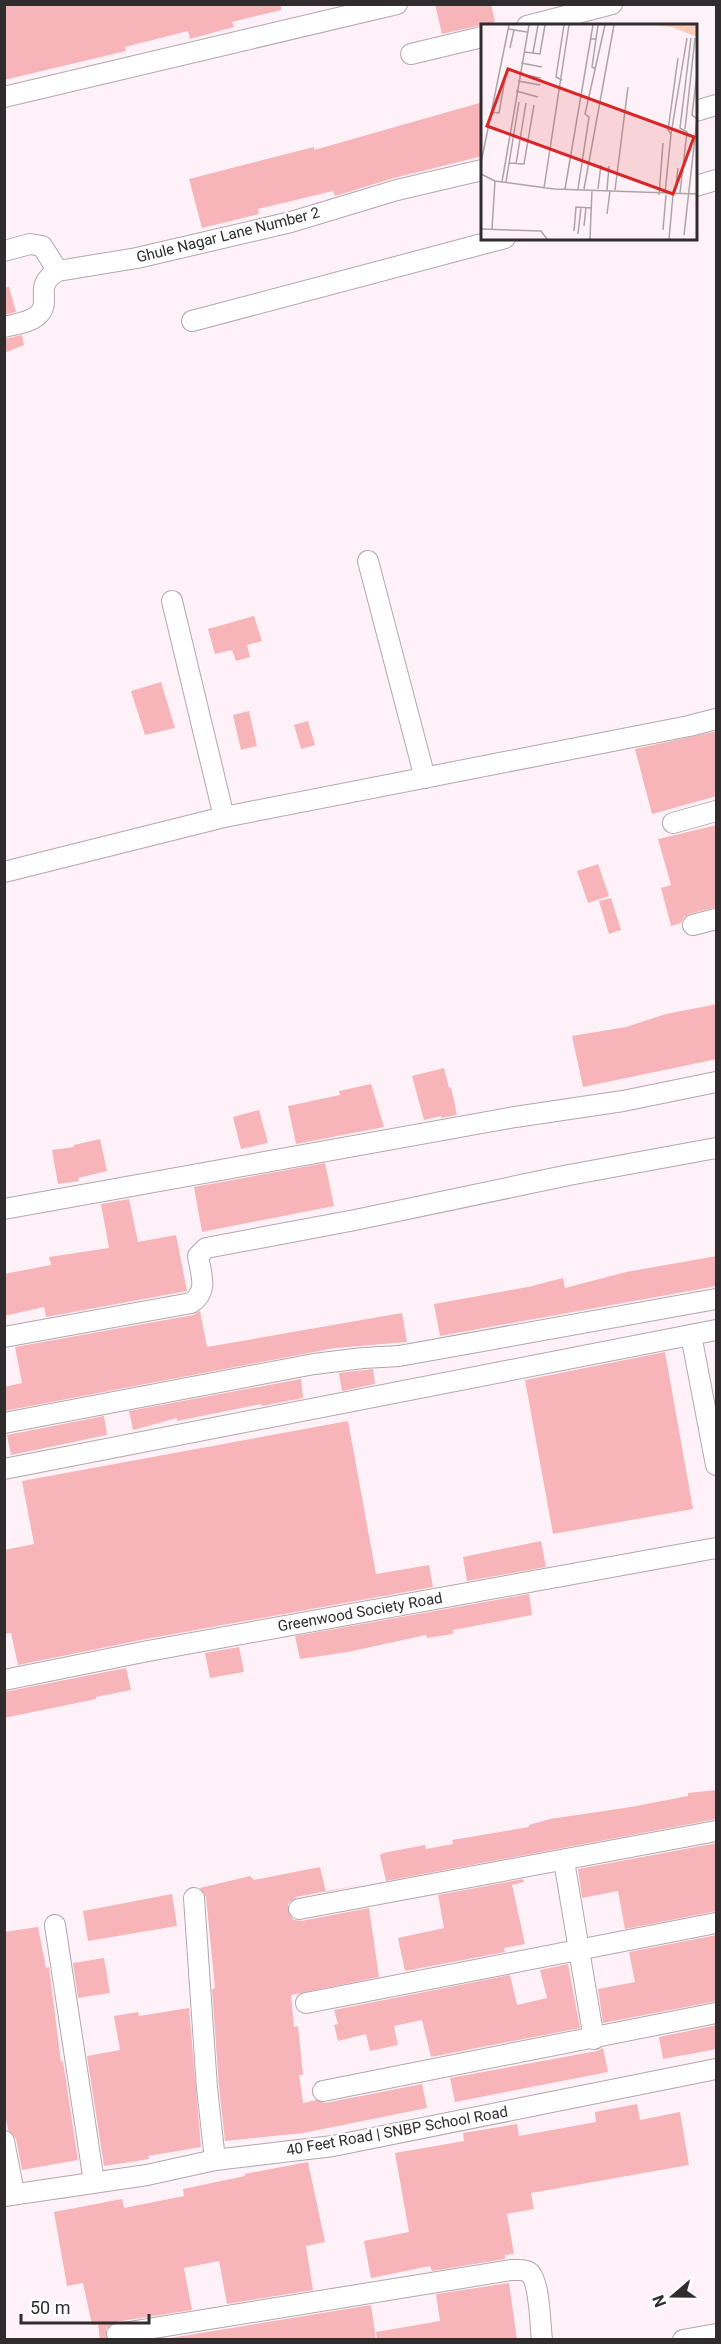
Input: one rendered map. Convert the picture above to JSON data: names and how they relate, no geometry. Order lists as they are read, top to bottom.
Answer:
{
  "streets": {
    "street": ["Ghule Nagar Lane Number 2", "Greenwood Society Road", "40 Feet Road | SNBP School Road"]
  },
  "scale_bar": "50 m",
  "north": "left"
}
